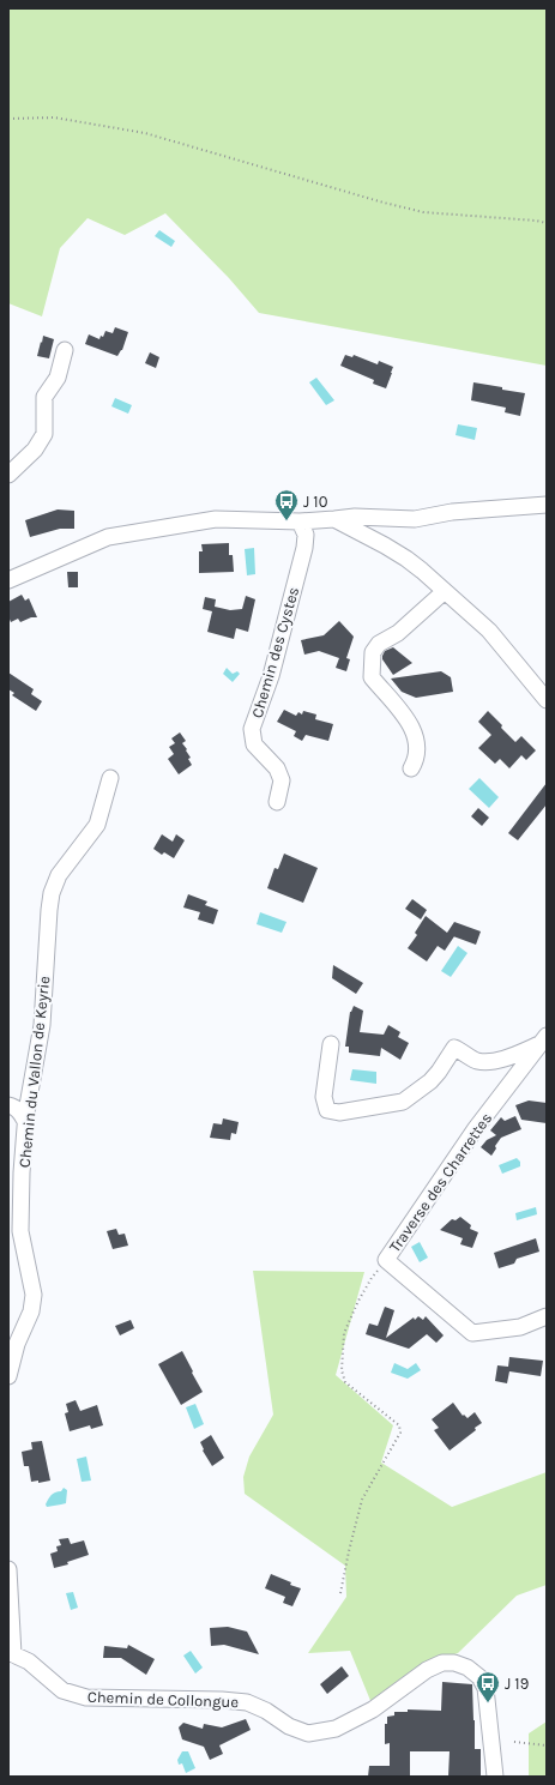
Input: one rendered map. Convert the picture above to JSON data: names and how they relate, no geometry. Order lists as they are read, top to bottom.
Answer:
{
  "streets": {
    "street": [
      "Chemin des Cystes",
      "Chemin du Vallon de Keyrie",
      "Traverse des Charrettes",
      "Chemin de Collongue"
    ]
  },
  "places": {
    "bus stop": ["J 10", "J 19"]
  }
}
